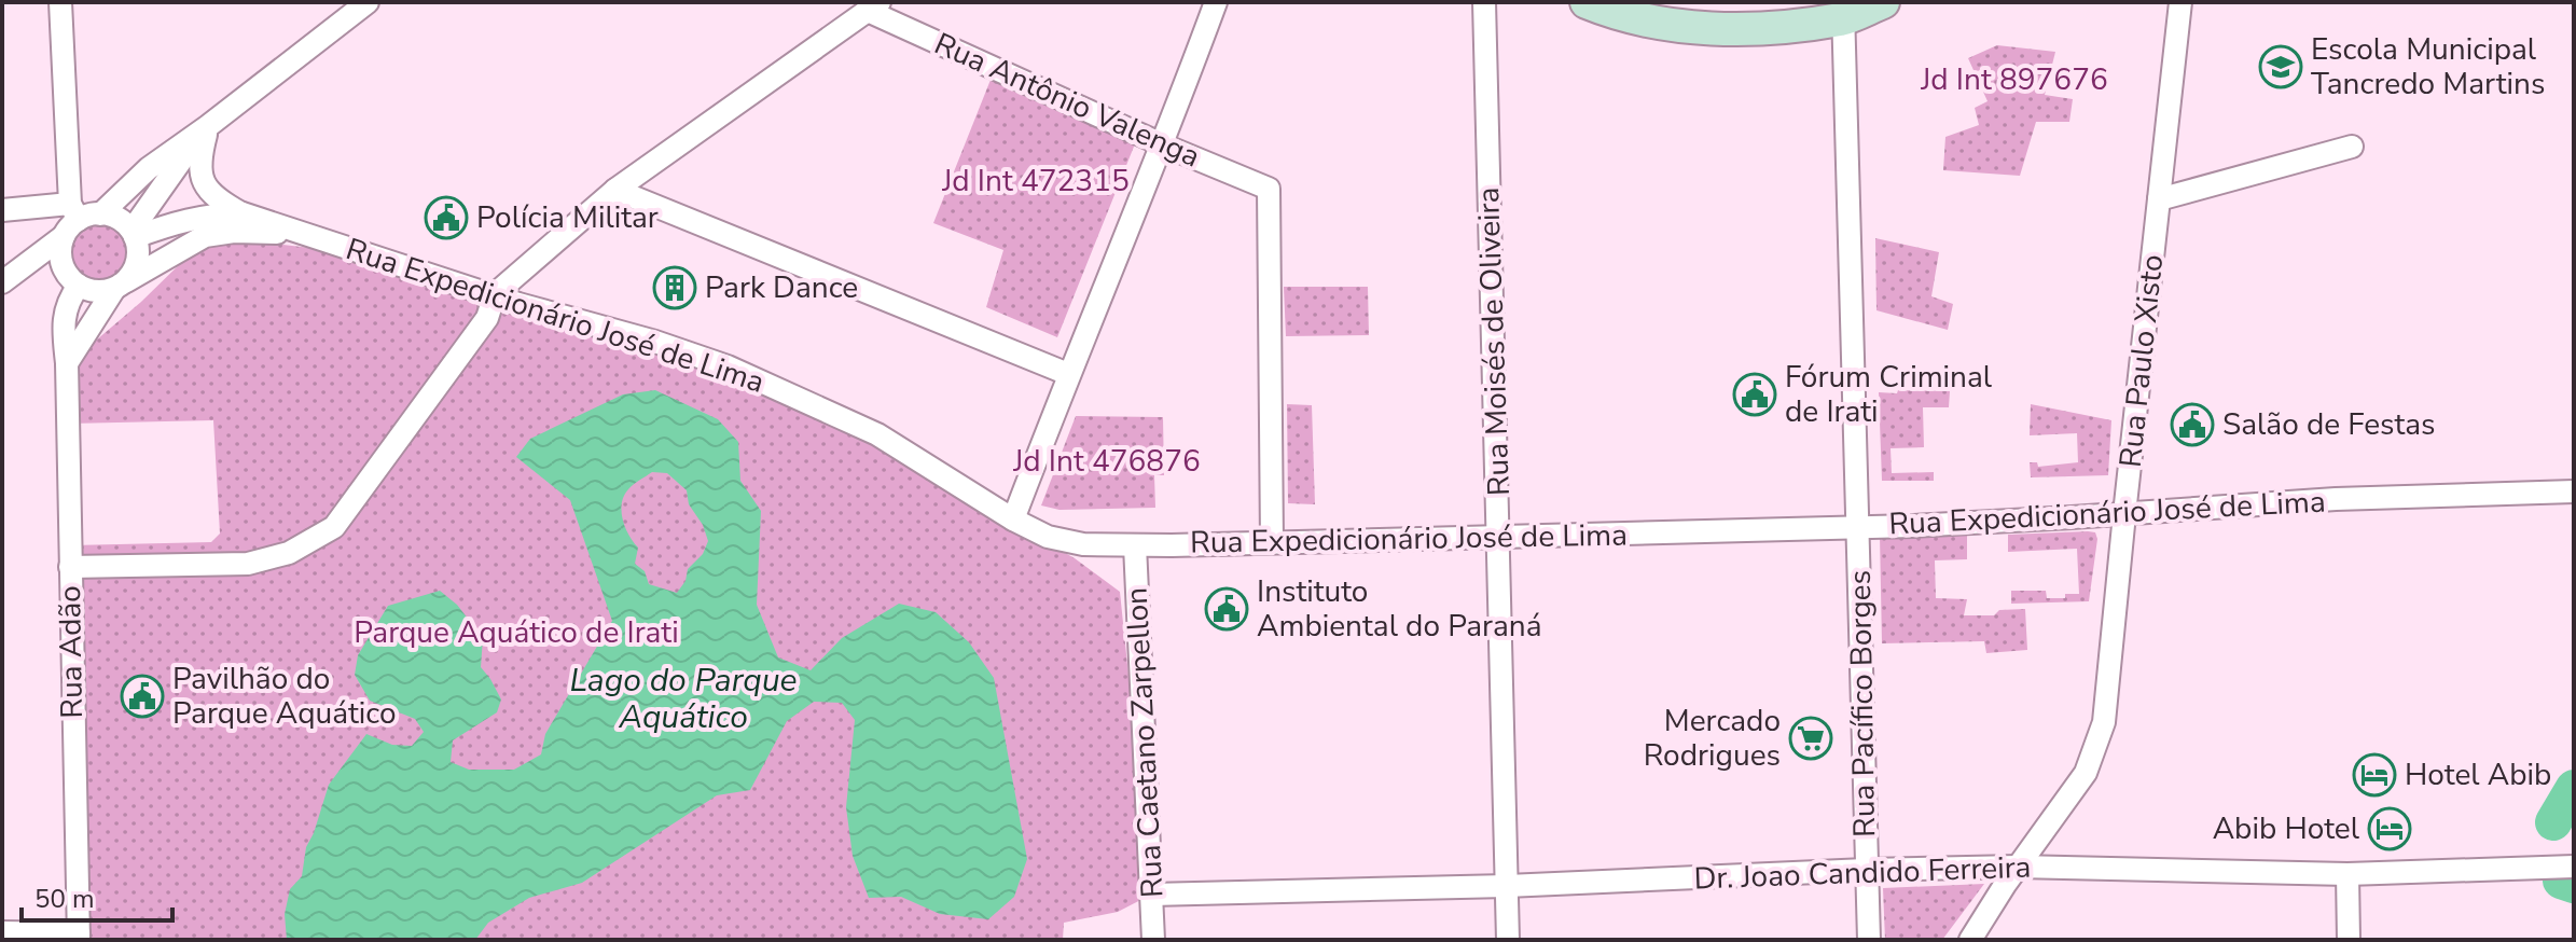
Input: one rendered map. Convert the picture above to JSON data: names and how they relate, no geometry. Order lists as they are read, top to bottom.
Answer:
{
  "streets": {
    "street": [
      "Rua Antônio Valenga",
      "Rua Expedicionário José de Lima",
      "Rua Moisés de Oliveira",
      "Rua Paulo Xisto",
      "Rua Adão",
      "Rua Pacífico Borges",
      "Rua Caetano Zarpellon",
      "Dr. Joao Candido Ferreira"
    ]
  },
  "crossings": [
    ["Rua Antônio Valenga", "Rua Expedicionário José de Lima"],
    ["Rua Expedicionário José de Lima", "Rua Moisés de Oliveira"],
    ["Rua Expedicionário José de Lima", "Rua Paulo Xisto"],
    ["Rua Expedicionário José de Lima", "Rua Adão"],
    ["Rua Expedicionário José de Lima", "Rua Pacífico Borges"],
    ["Rua Expedicionário José de Lima", "Rua Caetano Zarpellon"],
    ["Rua Moisés de Oliveira", "Dr. Joao Candido Ferreira"],
    ["Rua Paulo Xisto", "Dr. Joao Candido Ferreira"],
    ["Rua Pacífico Borges", "Dr. Joao Candido Ferreira"],
    ["Rua Caetano Zarpellon", "Dr. Joao Candido Ferreira"]
  ],
  "water": ["Lago do Parque Aquático"],
  "parks": [
    "Jd Int 897676",
    "Jd Int 472315",
    "Jd Int 476876",
    "Parque Aquático de Irati"
  ],
  "places": {
    "school or university": ["Escola Municipal Tancredo Martins"],
    "public building": [
      "Polícia Militar",
      "Fórum Criminal de Irati",
      "Salão de Festas",
      "Instituto Ambiental do Paraná",
      "Pavilhão do Parque Aquático"
    ],
    "building": ["Park Dance"],
    "supermarket": ["Mercado Rodrigues"],
    "hotel": ["Hotel Abib", "Abib Hotel"]
  },
  "scale_bar": "50 m"
}
